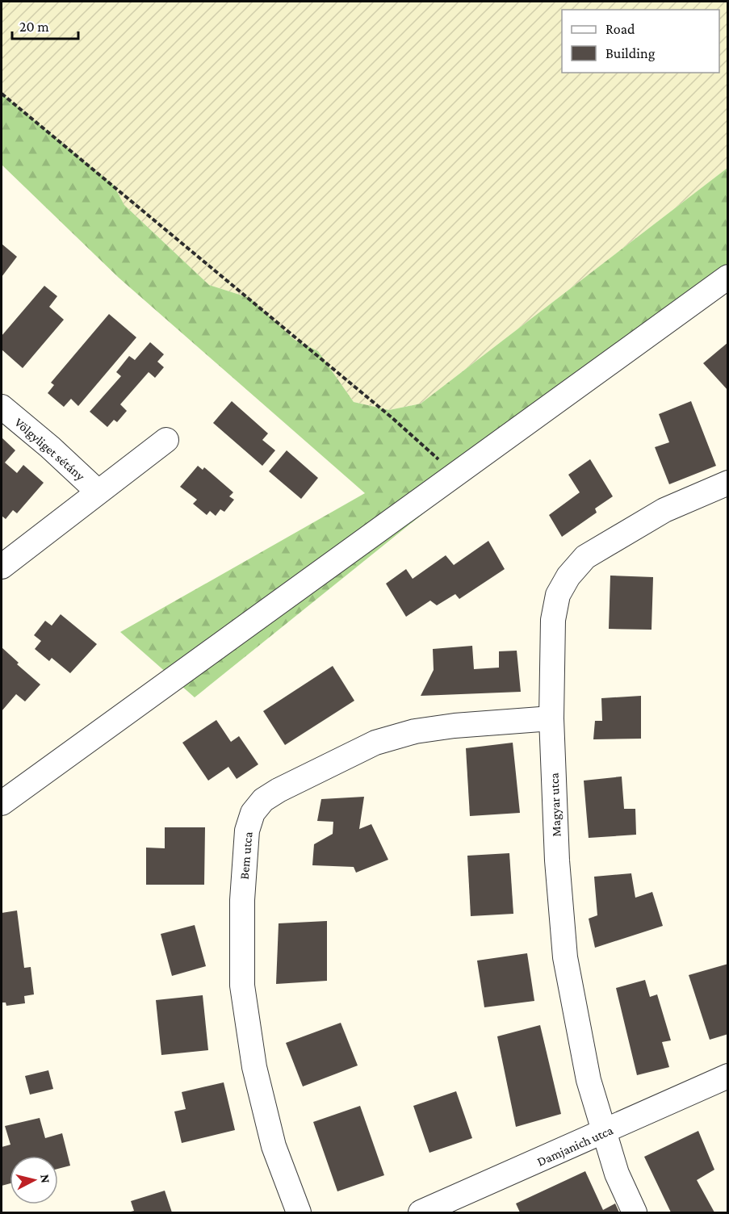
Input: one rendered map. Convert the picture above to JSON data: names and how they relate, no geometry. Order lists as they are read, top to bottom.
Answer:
{
  "streets": {
    "street": [
      "Völgyliget sétány",
      "Magyar utca",
      "Bem utca",
      "Damjanich utca"
    ]
  },
  "crossings": [
    ["Magyar utca", "Bem utca"],
    ["Magyar utca", "Damjanich utca"]
  ],
  "legend": ["Road", "Building"],
  "scale_bar": "20 m",
  "north": "right"
}
